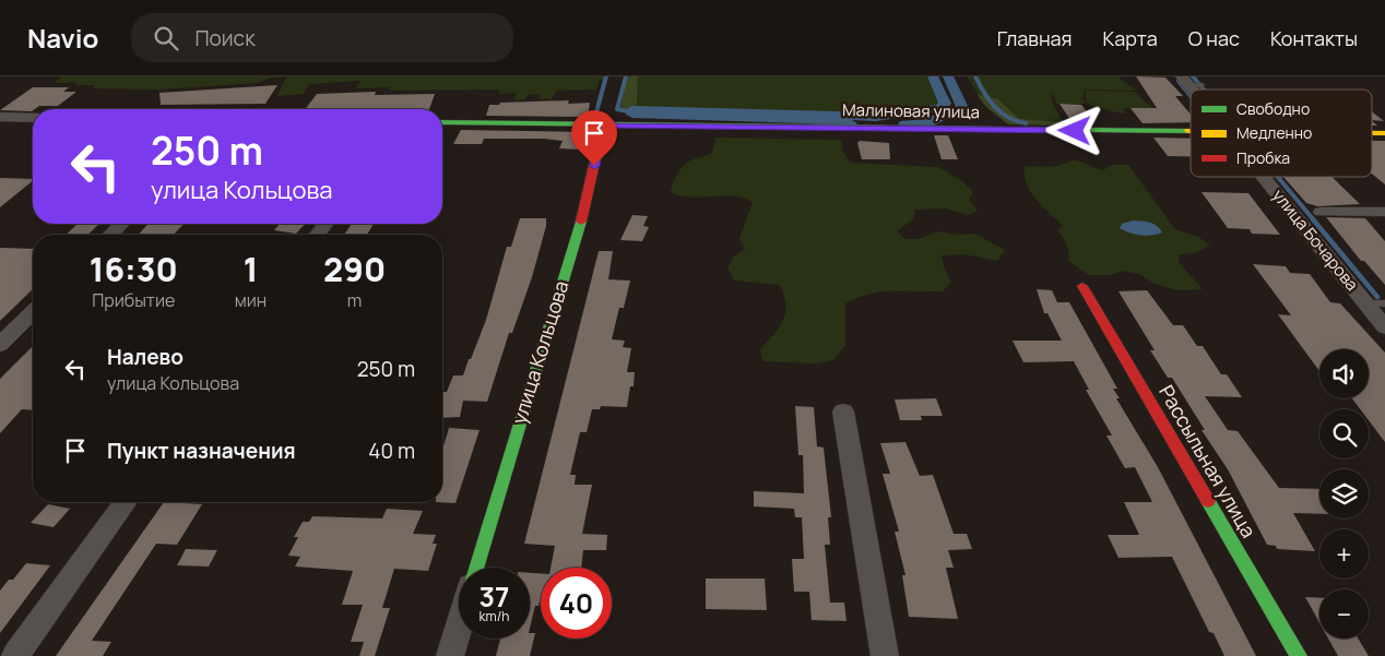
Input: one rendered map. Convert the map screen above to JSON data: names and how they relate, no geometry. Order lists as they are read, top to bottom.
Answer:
{
  "streets": {
    "street": [
      "Малиновая улица",
      "улица Бочарова",
      "улица Кольцова",
      "Рассыльная улица"
    ]
  },
  "crossings": [
    ["Малиновая улица", "улица Кольцова"]
  ],
  "legend": ["Свободно", "Медленно", "Пробка"],
  "page": {
    "header": "Navio",
    "search": "Поиск",
    "nav": [
      "Главная",
      "Карта",
      "О нас",
      "Контакты"
    ],
    "turn": ["250 m", "улица Кольцова"],
    "eta": [
      "16:30",
      "Прибытие",
      "1",
      "мин",
      "290",
      "m"
    ],
    "list": [
      {
        "name": "Налево",
        "note": "улица Кольцова",
        "value": "250 m"
      },
      {
        "name": "Пункт назначения",
        "value": "40 m"
      }
    ],
    "map_buttons": ["+", "−"],
    "speed": "37 km/h",
    "limit": "40"
  }
}
